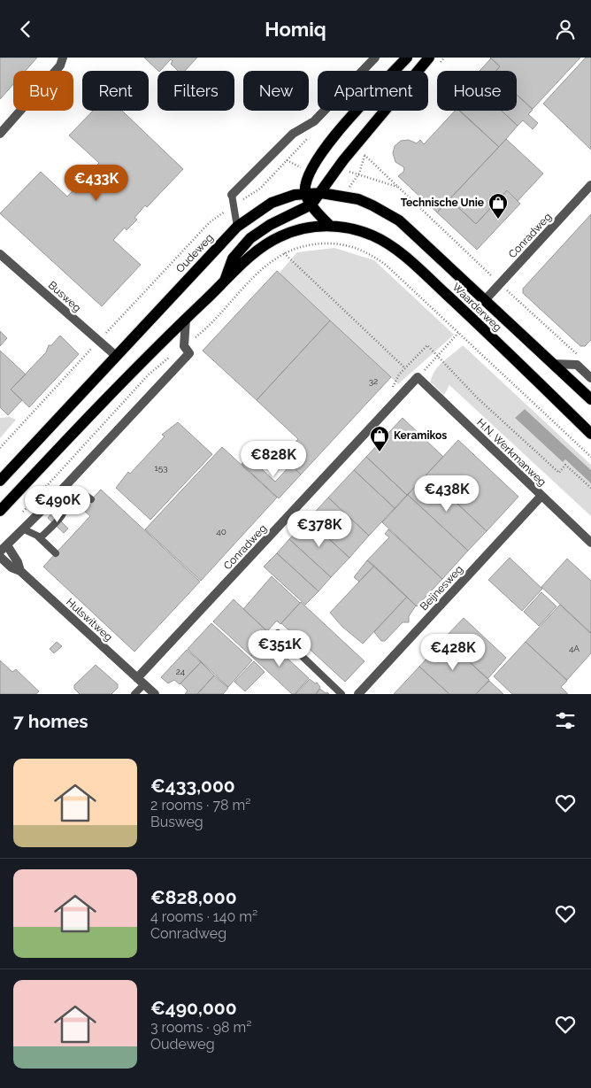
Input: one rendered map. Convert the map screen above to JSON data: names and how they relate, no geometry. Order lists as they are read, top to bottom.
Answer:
{
  "streets": {
    "main road": ["Oudeweg", "Waarderweg"],
    "street": [
      "Conradweg",
      "Busweg",
      "H.N. Werkmanweg",
      "Beijnesweg",
      "Hulswitweg"
    ]
  },
  "crossings": [
    ["Conradweg", "Waarderweg"],
    ["Conradweg", "H.N. Werkmanweg"],
    ["Conradweg", "Hulswitweg"],
    ["Oudeweg", "Busweg"],
    ["Oudeweg", "Waarderweg"],
    ["H.N. Werkmanweg", "Beijnesweg"]
  ],
  "places": {
    "shop": ["Technische Unie", "Keramikos"]
  },
  "house_numbers": [
    "32",
    "153",
    "40",
    "4A",
    "24"
  ],
  "page": {
    "header": "Homiq",
    "chip": [
      "Buy",
      "Rent",
      "Filters",
      "New",
      "Apartment",
      "House"
    ],
    "price": [
      "€433K",
      "€828K",
      "€438K",
      "€490K",
      "€378K",
      "€351K",
      "€428K"
    ],
    "heading": "7 homes",
    "list": [
      {
        "name": "€433,000",
        "note": "2 rooms · 78 m² · Busweg"
      },
      {
        "name": "€828,000",
        "note": "4 rooms · 140 m² · Conradweg"
      },
      {
        "name": "€490,000",
        "note": "3 rooms · 98 m² · Oudeweg"
      }
    ]
  }
}
